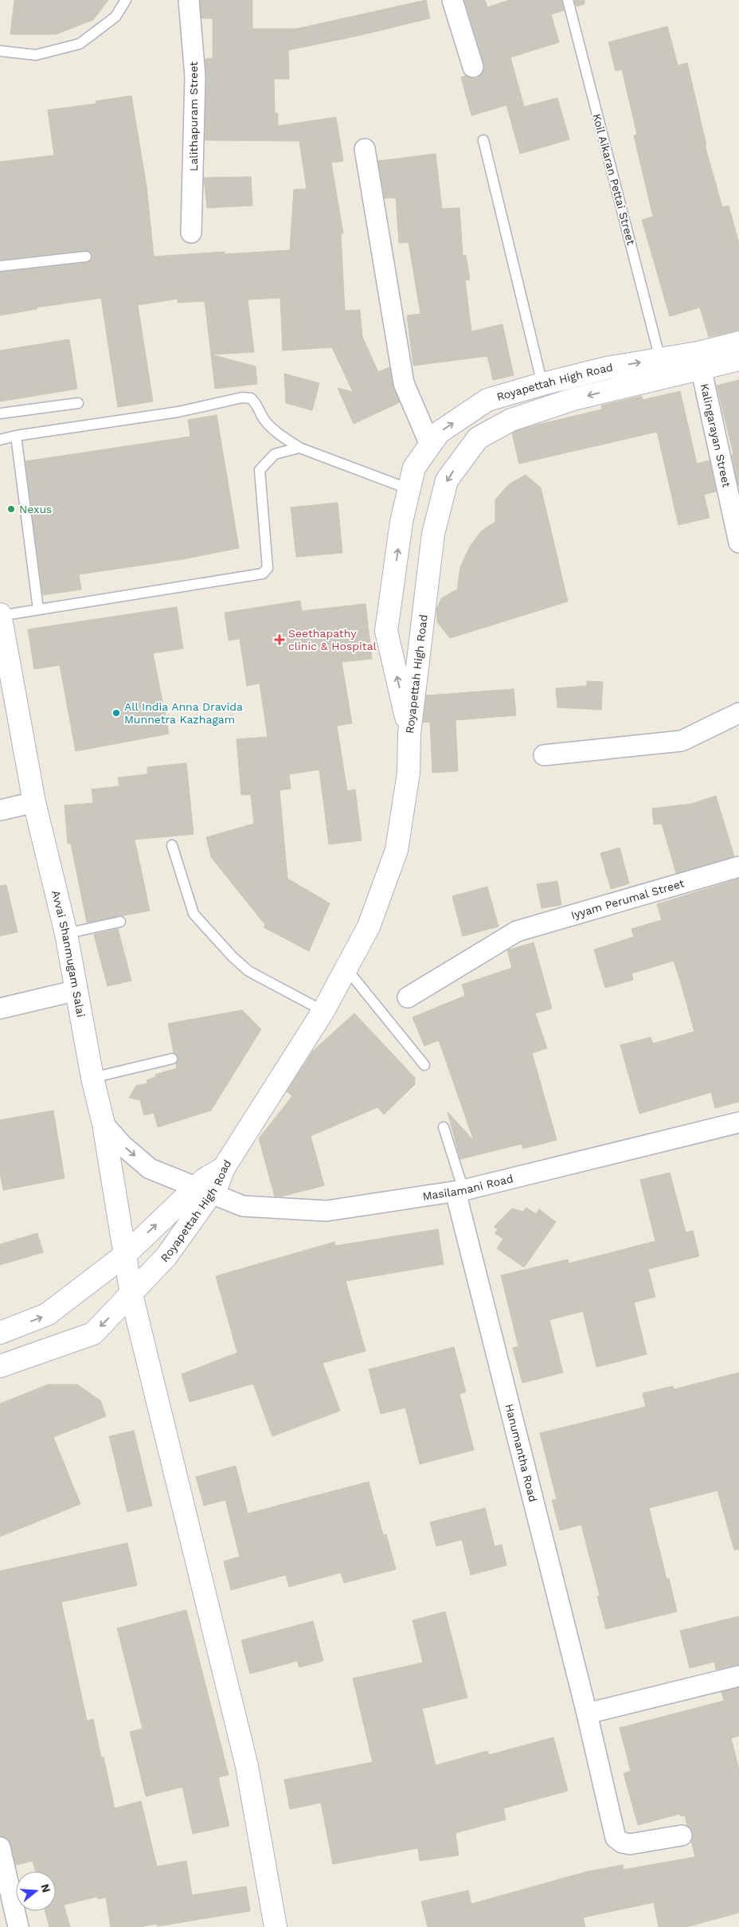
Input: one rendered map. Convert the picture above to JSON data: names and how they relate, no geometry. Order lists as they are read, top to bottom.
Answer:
{
  "streets": {
    "main road": ["Royapettah High Road", "Avvai Shanmugam Salai"],
    "street": [
      "Lalithapuram Street",
      "Kalingarayan Street",
      "Iyyam Perumal Street",
      "Masilamani Road",
      "Hanumantha Road"
    ],
    "lane": ["Koil Aikaran Pettai Street"]
  },
  "crossings": [
    ["Koil Aikaran Pettai Street", "Royapettah High Road"],
    ["Royapettah High Road", "Kalingarayan Street"],
    ["Royapettah High Road", "Avvai Shanmugam Salai"],
    ["Royapettah High Road", "Masilamani Road"],
    ["Avvai Shanmugam Salai", "Masilamani Road"],
    ["Masilamani Road", "Hanumantha Road"]
  ],
  "places": {
    "other": ["Nexus", "All India Anna Dravida Munnetra Kazhagam"],
    "health": ["Seethapathy clinic & Hospital"]
  },
  "north": "right"
}
